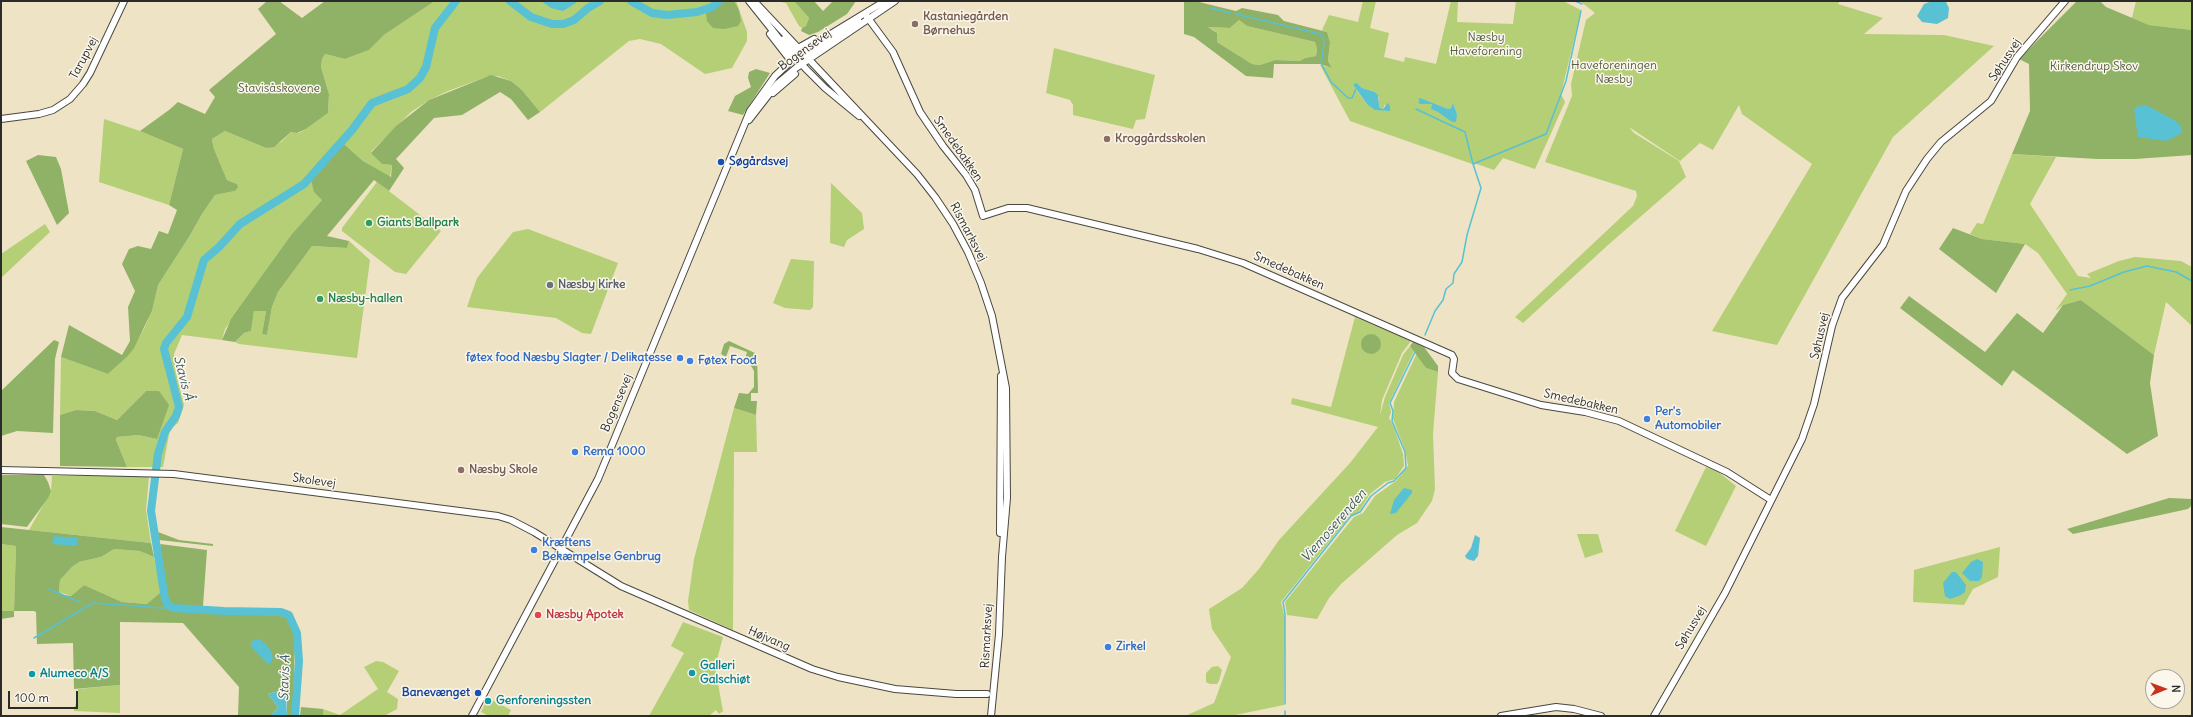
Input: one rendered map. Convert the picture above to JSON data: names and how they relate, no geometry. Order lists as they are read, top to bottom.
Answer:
{
  "streets": {
    "street": [
      "Bogensevej",
      "Tarupvej",
      "Søhusvej",
      "Smedebakken",
      "Rismarksvej",
      "Skolevej",
      "Højvang"
    ]
  },
  "crossings": [
    ["Bogensevej", "Smedebakken"],
    ["Bogensevej", "Rismarksvej"],
    ["Bogensevej", "Skolevej"],
    ["Bogensevej", "Højvang"],
    ["Søhusvej", "Smedebakken"],
    ["Skolevej", "Højvang"]
  ],
  "water": ["Stavis Å", "Viemoserenden"],
  "parks": [
    "Næsby Haveforening",
    "Haveforeningen Næsby",
    "Kirkendrup Skov",
    "Stavisåskovene"
  ],
  "places": [
    "Kastaniegården Børnehus",
    "Kroggårdsskolen",
    "Søgårdsvej",
    "Giants Ballpark",
    "Næsby Kirke",
    "Næsby-hallen",
    "føtex food Næsby Slagter / Delikatesse",
    "Føtex Food",
    "Per's Automobiler",
    "Rema 1000",
    "Næsby Skole",
    "Kræftens Bekæmpelse Genbrug",
    "Næsby Apotek",
    "Zirkel",
    "Galleri Galschiøt",
    "Alumeco A/S",
    "Banevænget",
    "Genforeningssten"
  ],
  "scale_bar": "100 m",
  "north": "right"
}
